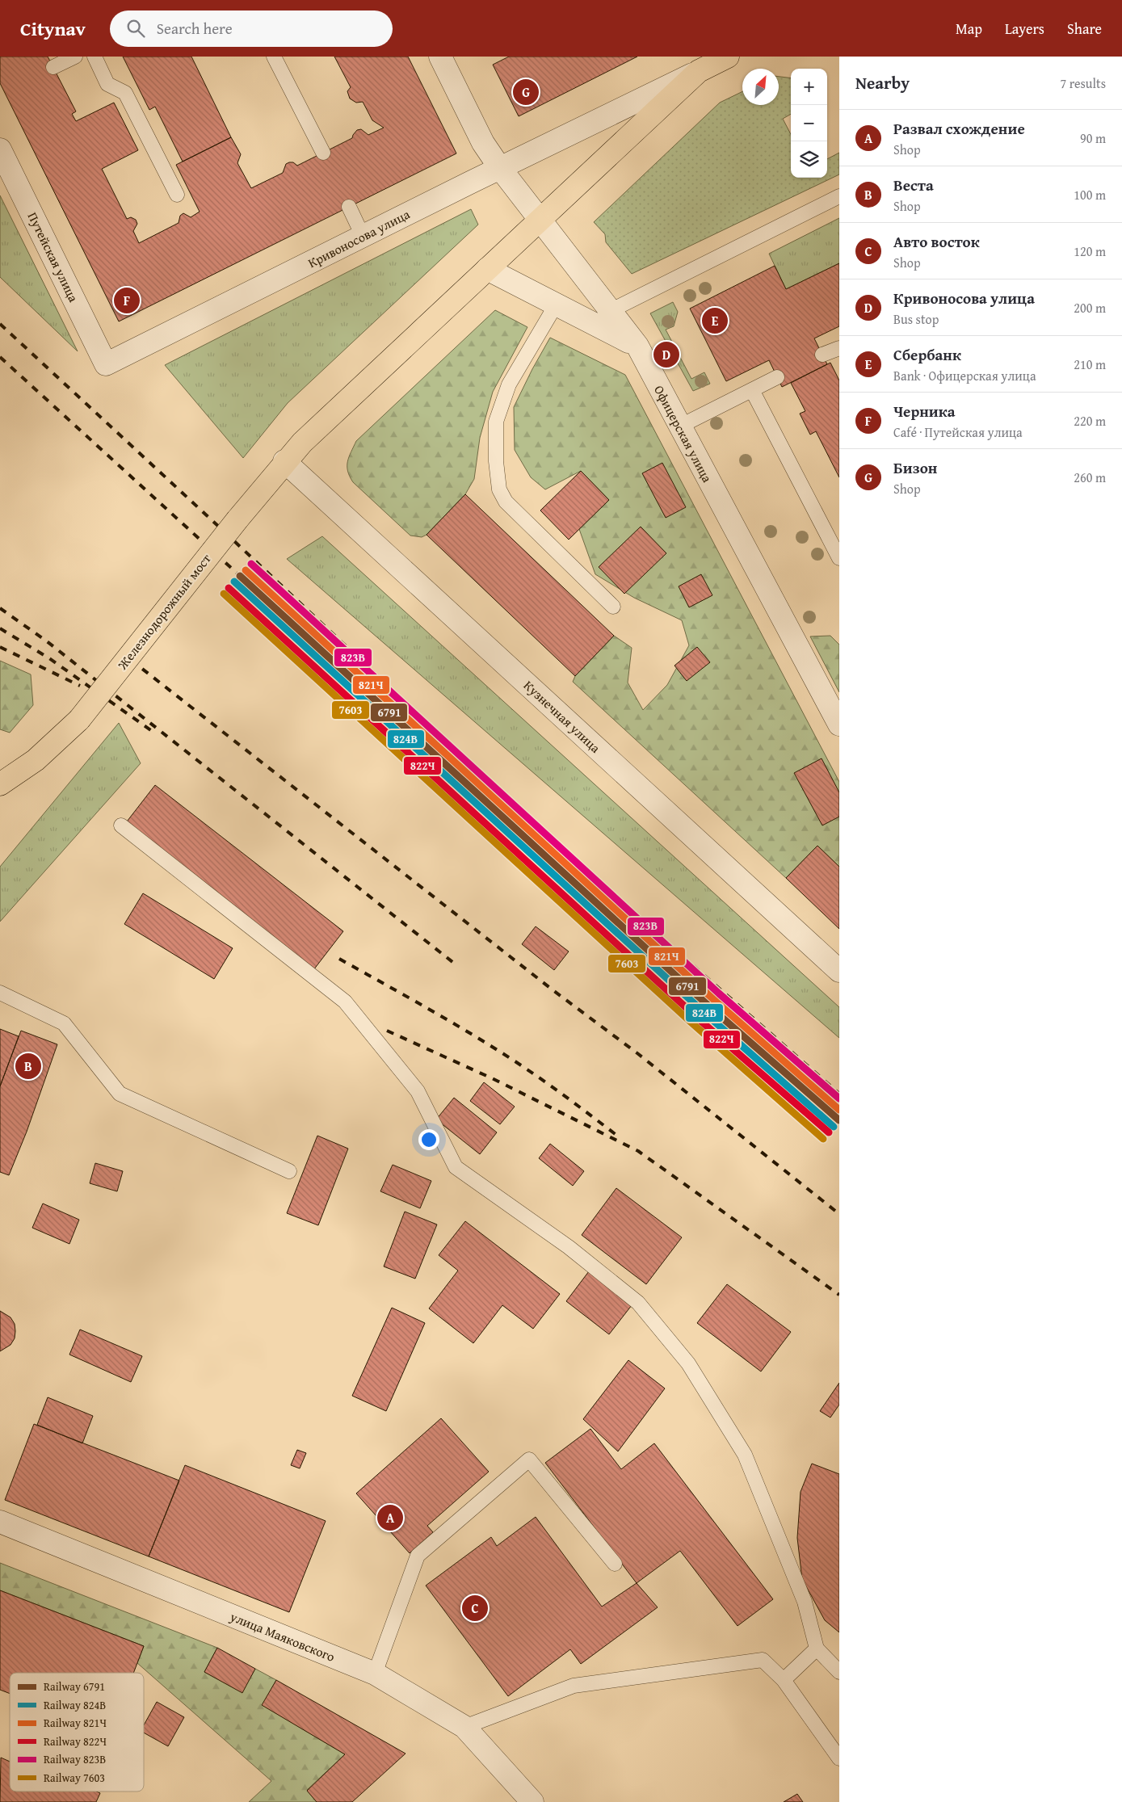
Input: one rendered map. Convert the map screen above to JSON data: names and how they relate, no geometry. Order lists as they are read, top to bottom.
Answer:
{
  "streets": {
    "main road": ["Кривоносова улица", "Железнодорожный мост"],
    "street": [
      "Путейская улица",
      "Офицерская улица",
      "Кузнечная улица",
      "улица Маяковского"
    ]
  },
  "crossings": [
    ["Кривоносова улица", "Путейская улица"],
    ["Кривоносова улица", "Офицерская улица"],
    ["Кривоносова улица", "Железнодорожный мост"],
    ["Кривоносова улица", "Кузнечная улица"]
  ],
  "lines": [
    "rail line 823В",
    "rail line 821Ч",
    "rail line 6791",
    "rail line 824В",
    "rail line 822Ч",
    "rail line 7603"
  ],
  "legend": [
    "Railway 6791",
    "Railway 824В",
    "Railway 821Ч",
    "Railway 822Ч",
    "Railway 823В",
    "Railway 7603"
  ],
  "north": "top right",
  "page": {
    "header": "Citynav",
    "search": "Search here",
    "nav": ["Map", "Layers", "Share"],
    "heading": ["Nearby", "7 results"],
    "map_buttons": ["+", "−"],
    "pins": [
      "G",
      "F",
      "E",
      "D",
      "B",
      "A",
      "C"
    ],
    "list": [
      {
        "mark": "A",
        "name": "Развал схождение",
        "note": "Shop",
        "value": "90 m"
      },
      {
        "mark": "B",
        "name": "Веста",
        "note": "Shop",
        "value": "100 m"
      },
      {
        "mark": "C",
        "name": "Авто восток",
        "note": "Shop",
        "value": "120 m"
      },
      {
        "mark": "D",
        "name": "Кривоносова улица",
        "note": "Bus stop",
        "value": "200 m"
      },
      {
        "mark": "E",
        "name": "Сбербанк",
        "note": "Bank · Офицерская улица",
        "value": "210 m"
      },
      {
        "mark": "F",
        "name": "Черника",
        "note": "Café · Путейская улица",
        "value": "220 m"
      },
      {
        "mark": "G",
        "name": "Бизон",
        "note": "Shop",
        "value": "260 m"
      }
    ]
  }
}
